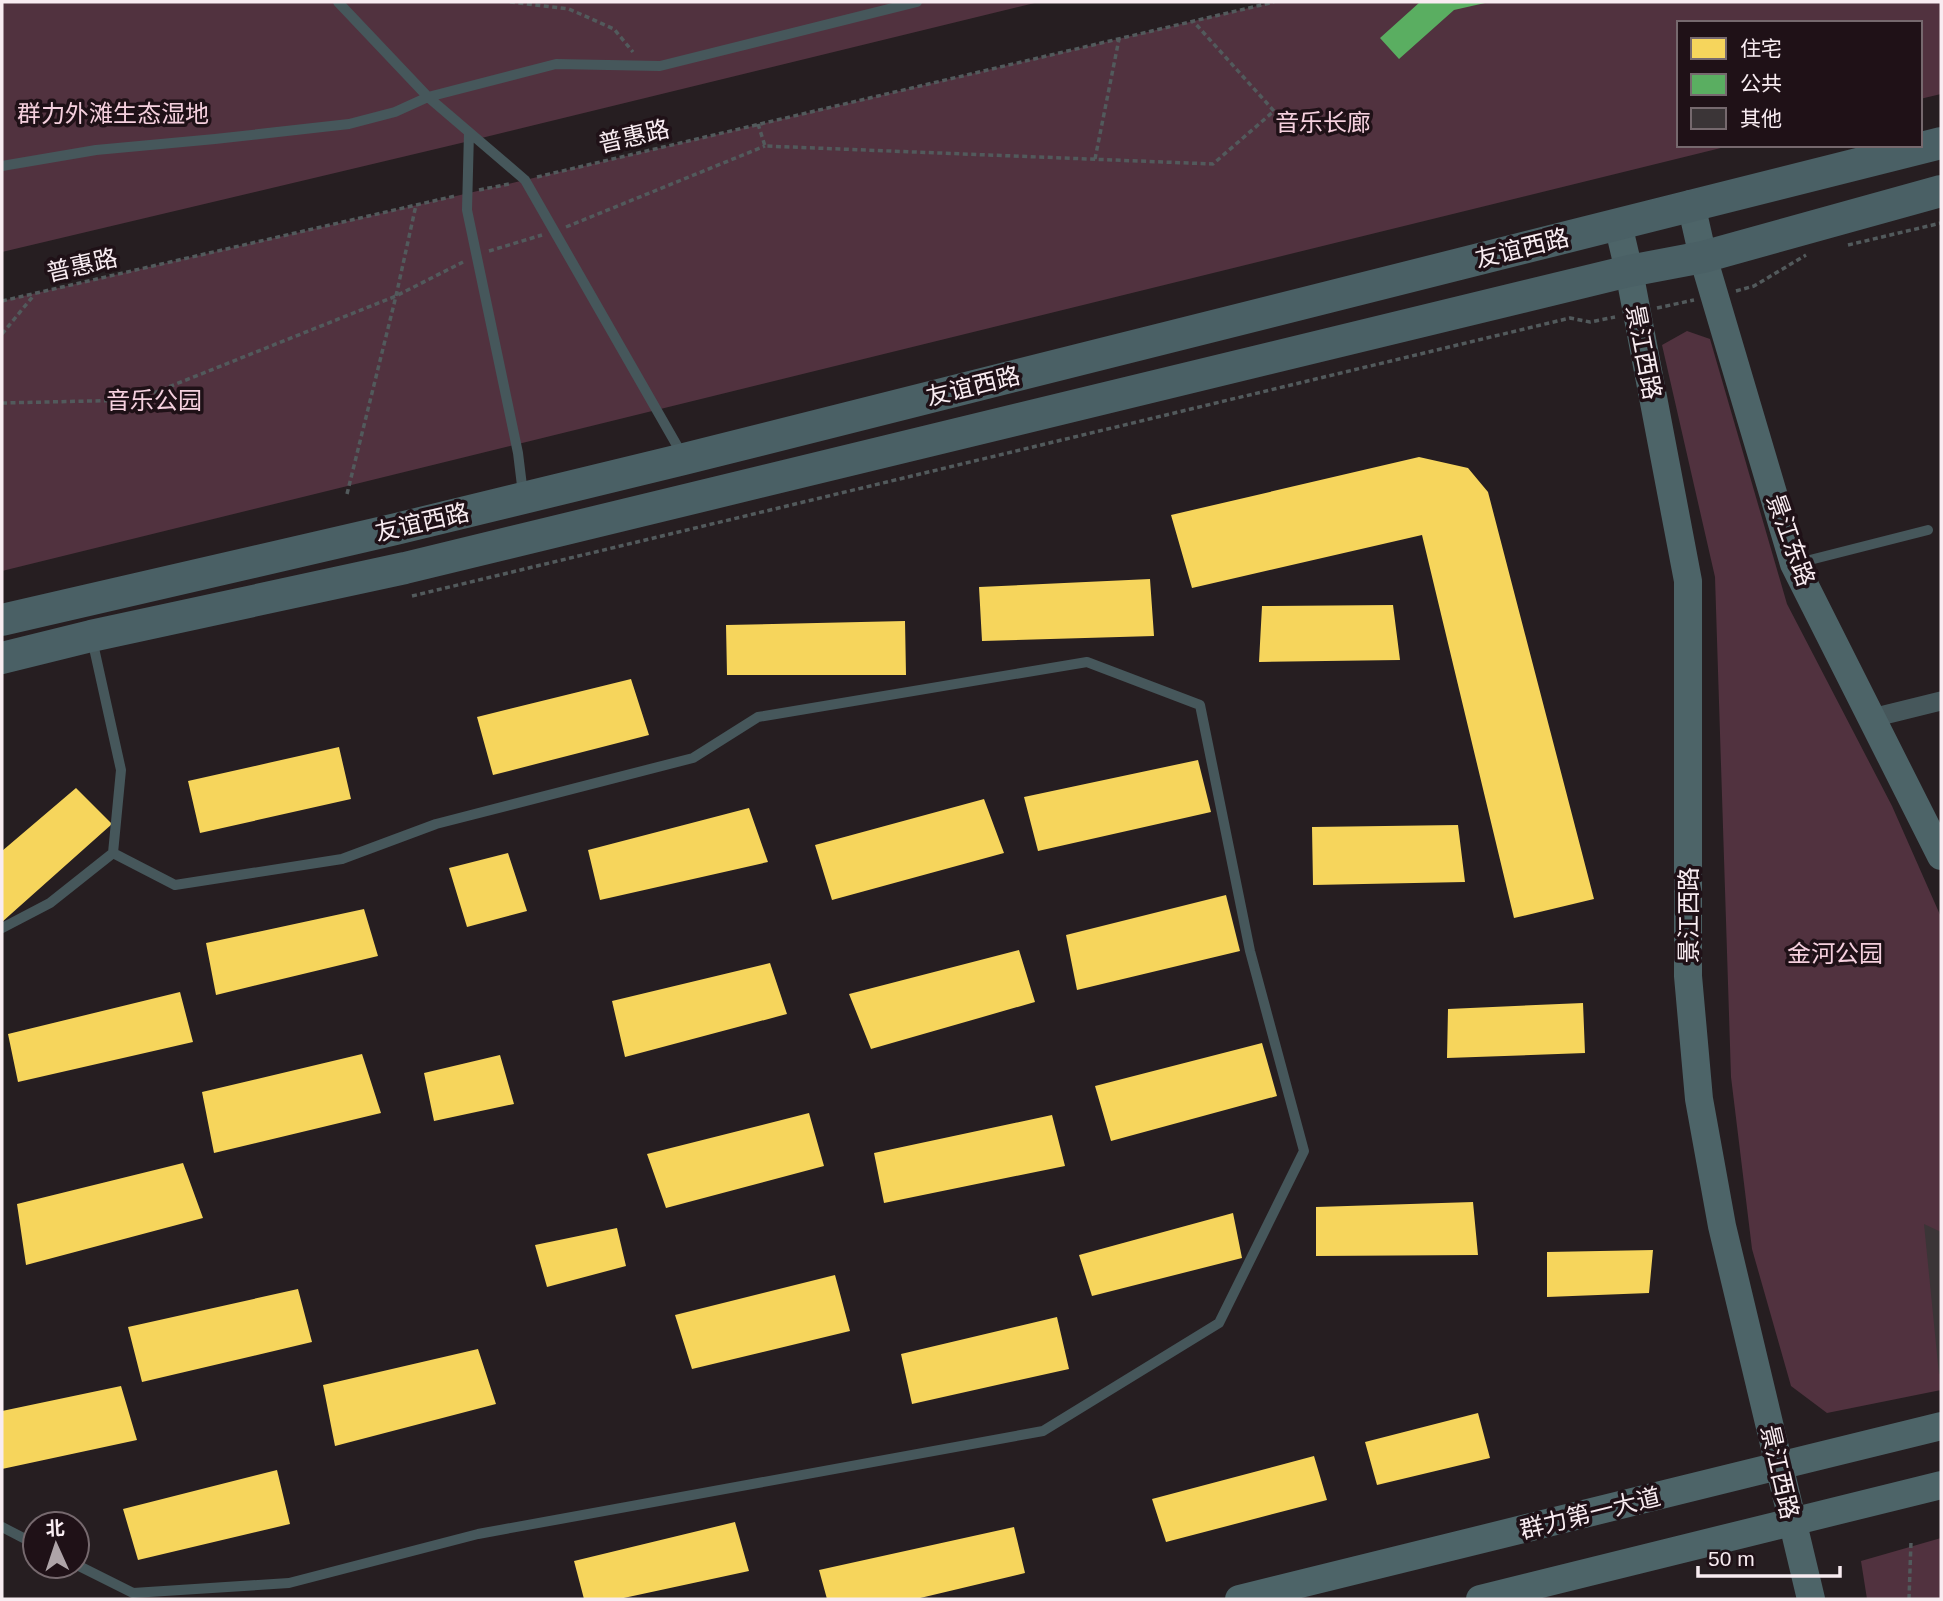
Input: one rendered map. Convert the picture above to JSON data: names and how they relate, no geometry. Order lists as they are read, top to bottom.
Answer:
{
  "streets": {
    "main road": [
      "友谊西路",
      "景江西路",
      "景江东路",
      "群力第一大道"
    ],
    "path": ["普惠路"]
  },
  "crossings": [
    ["友谊西路", "景江西路"],
    ["友谊西路", "景江东路"],
    ["景江西路", "群力第一大道"]
  ],
  "parks": [
    "群力外滩生态湿地",
    "音乐长廊",
    "音乐公园",
    "金河公园"
  ],
  "legend": ["住宅", "公共", "其他"],
  "scale_bar": "50 m",
  "north": "top"
}
